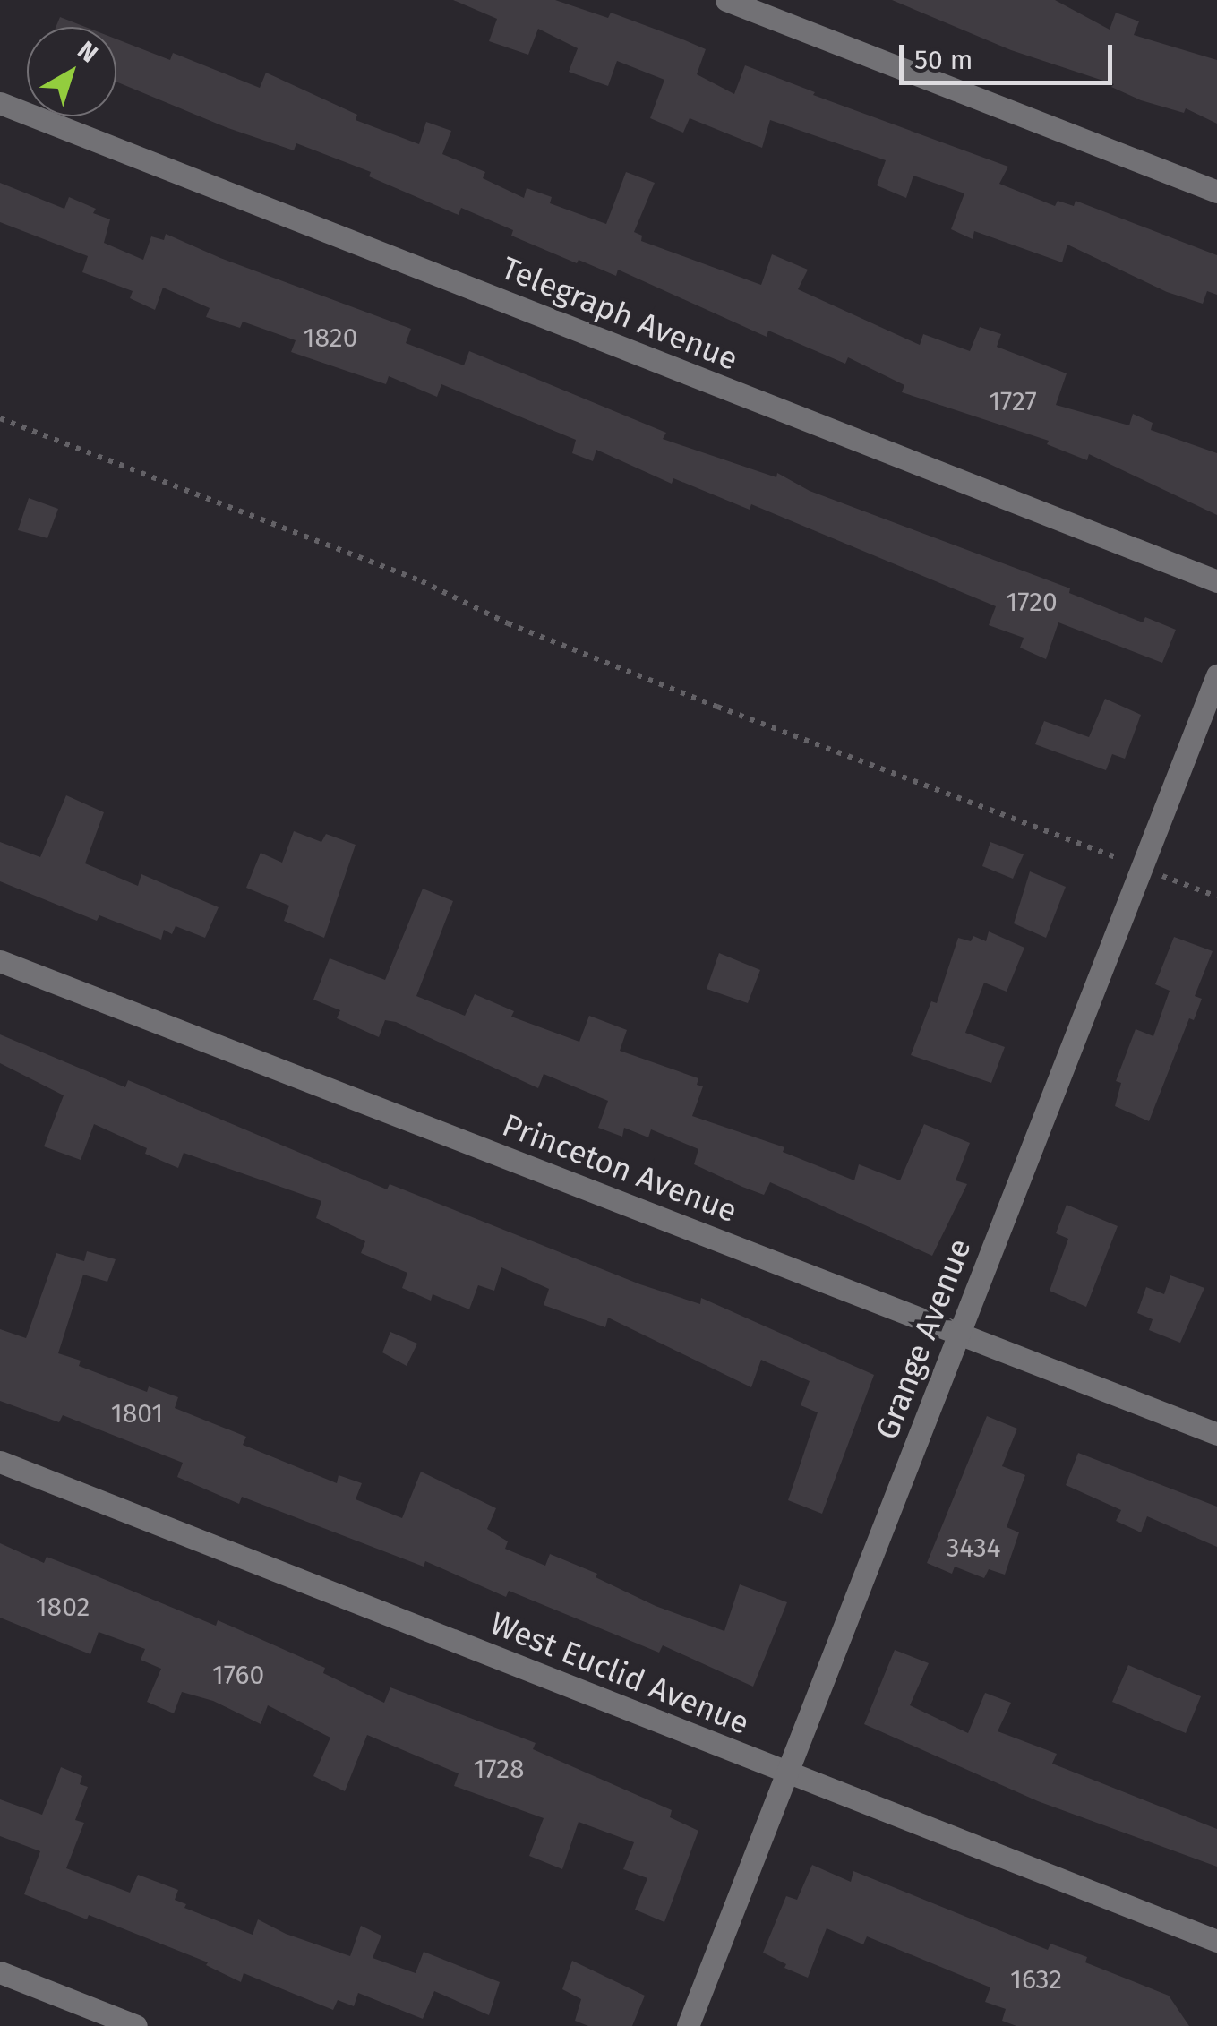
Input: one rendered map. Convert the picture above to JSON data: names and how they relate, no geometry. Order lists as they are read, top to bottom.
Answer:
{
  "streets": {
    "street": [
      "Telegraph Avenue",
      "Princeton Avenue",
      "Grange Avenue",
      "West Euclid Avenue"
    ]
  },
  "crossings": [
    ["Princeton Avenue", "Grange Avenue"],
    ["Grange Avenue", "West Euclid Avenue"]
  ],
  "house_numbers": [
    "1820",
    "1727",
    "1720",
    "1801",
    "3434",
    "1802",
    "1760",
    "1728",
    "1632"
  ],
  "scale_bar": "50 m",
  "north": "top right"
}
